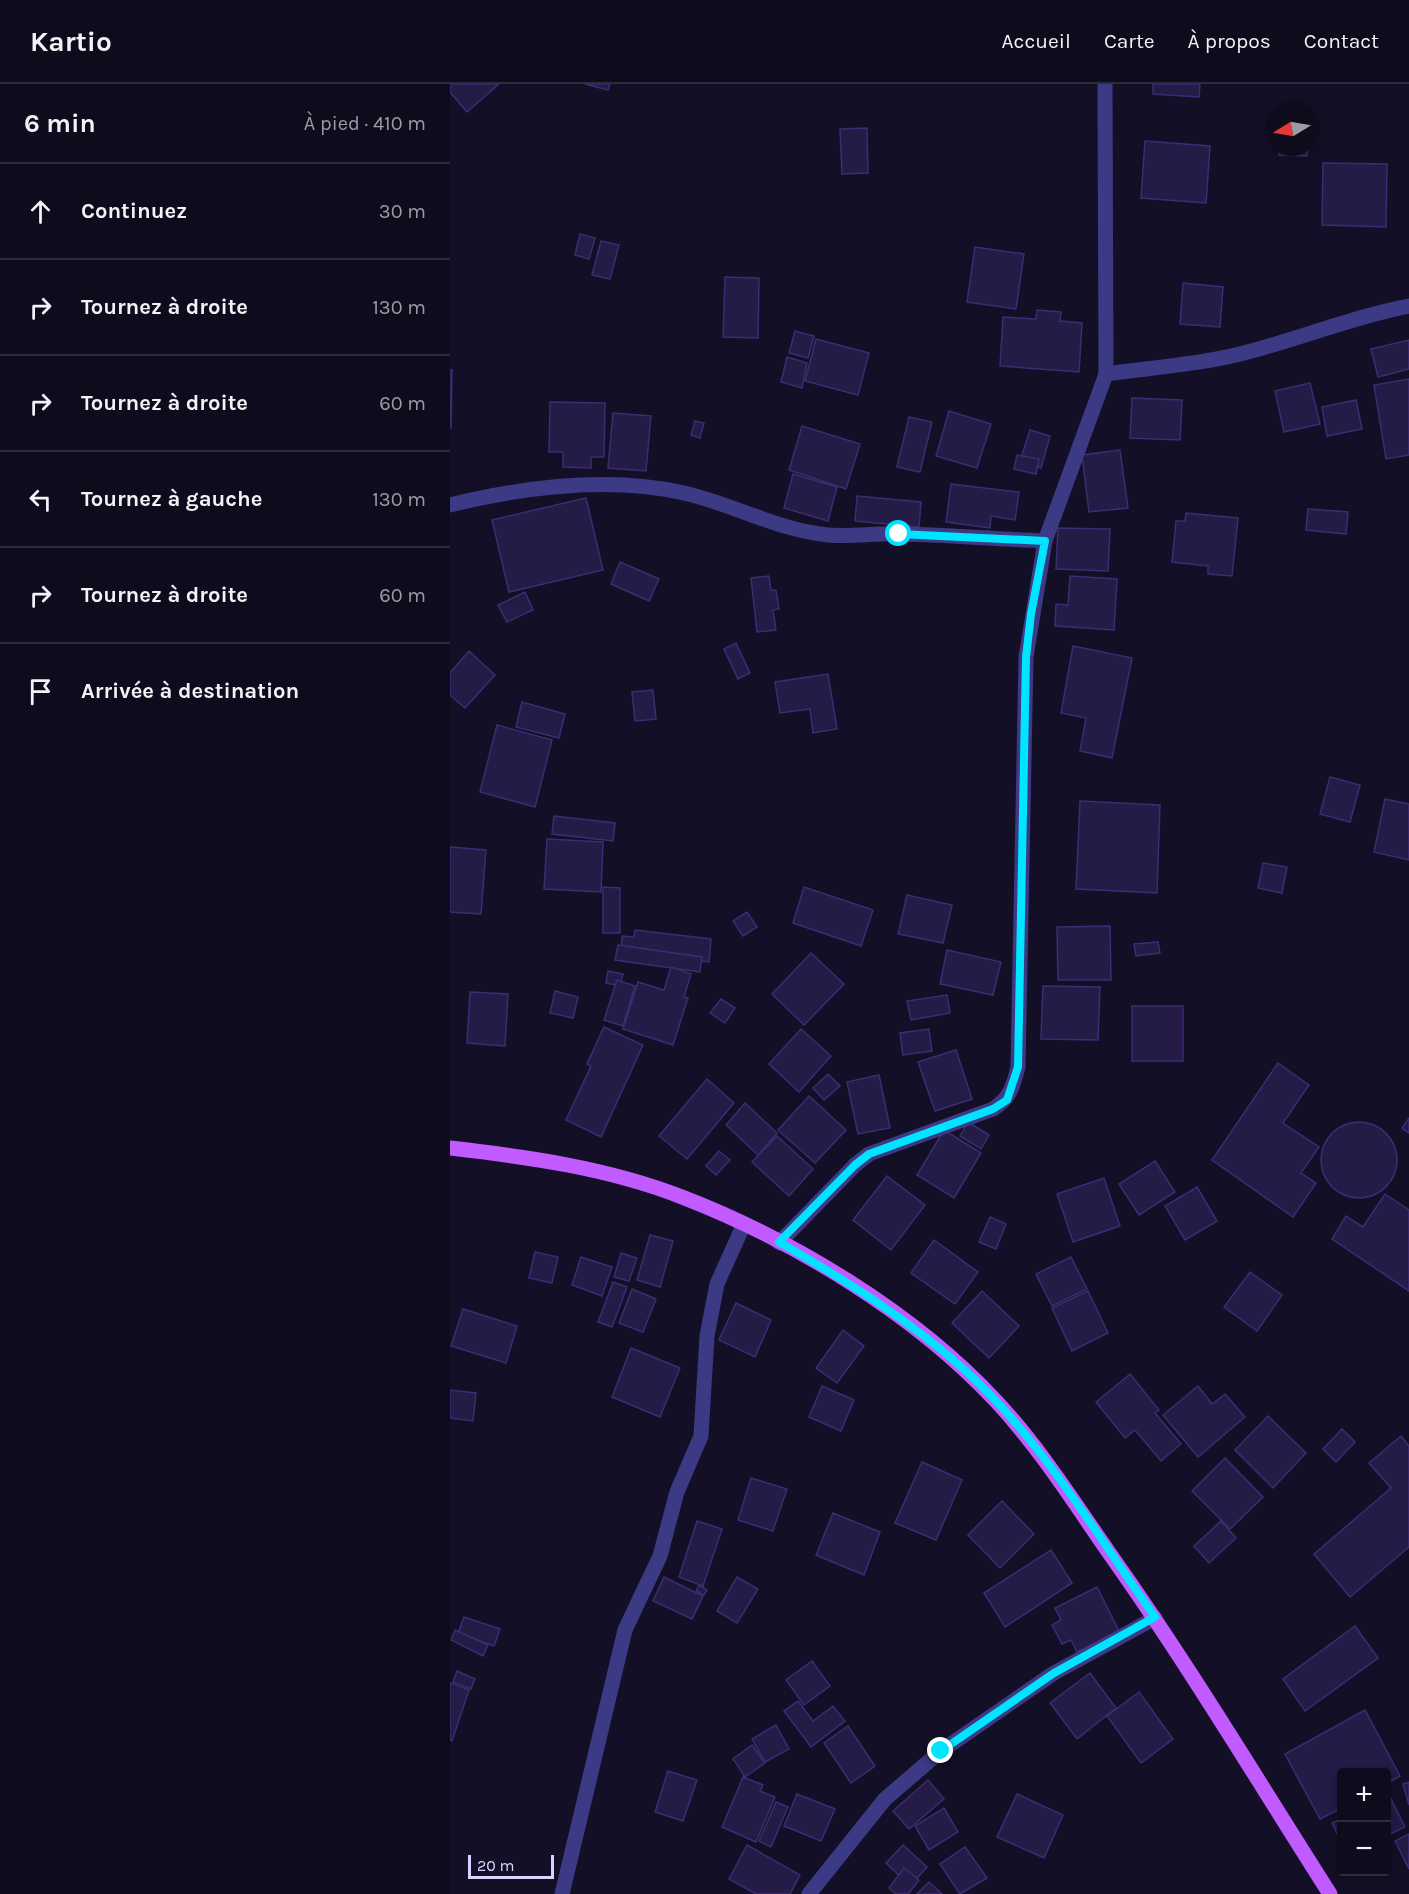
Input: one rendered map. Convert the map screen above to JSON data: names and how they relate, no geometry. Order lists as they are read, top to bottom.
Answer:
{
  "scale_bar": "20 m",
  "north": "left",
  "page": {
    "header": "Kartio",
    "nav": [
      "Accueil",
      "Carte",
      "À propos",
      "Contact"
    ],
    "heading": ["6 min", "À pied · 410 m"],
    "list": [
      ["Continuez", "30 m"],
      ["Tournez à droite", "130 m"],
      ["Tournez à droite", "60 m"],
      ["Tournez à gauche", "130 m"],
      ["Tournez à droite", "60 m"],
      "Arrivée à destination"
    ],
    "map_buttons": ["+", "−"],
    "scale": "20 m"
  }
}
